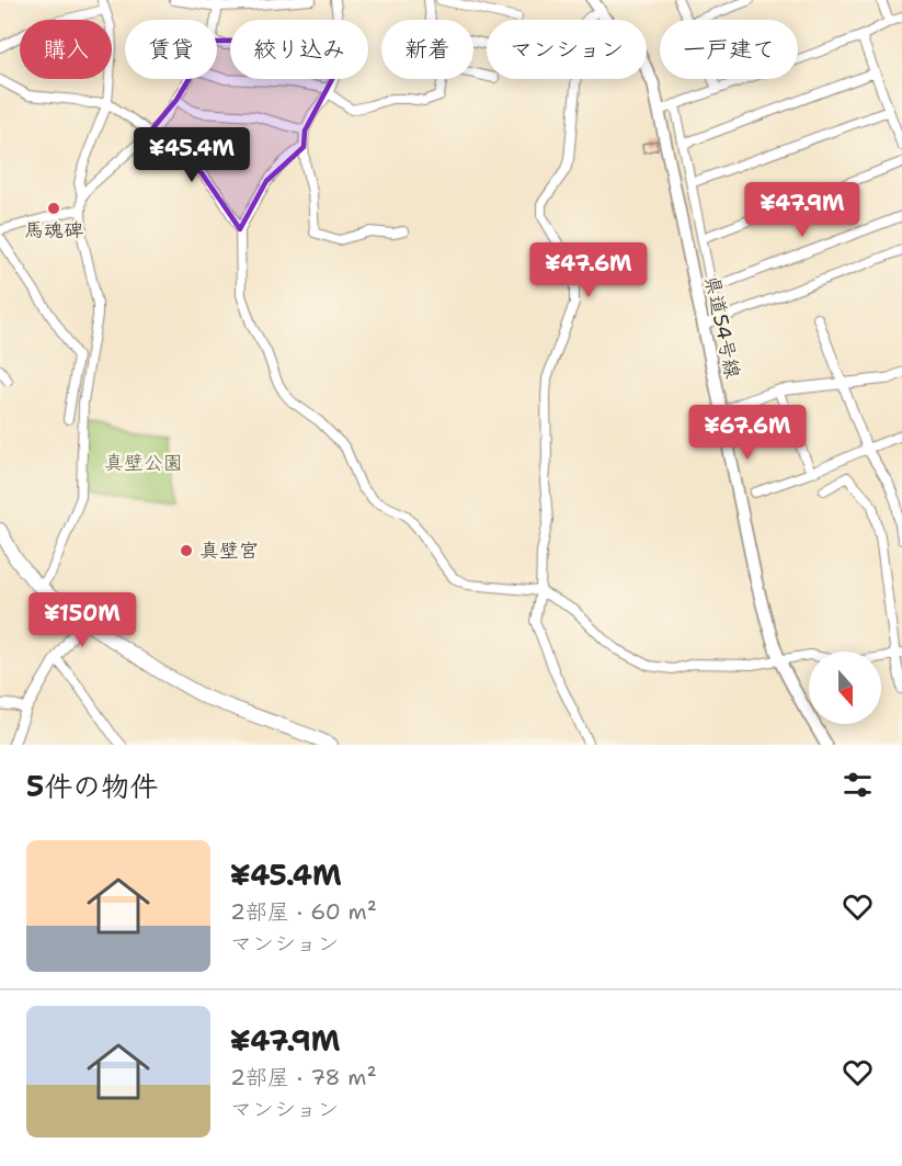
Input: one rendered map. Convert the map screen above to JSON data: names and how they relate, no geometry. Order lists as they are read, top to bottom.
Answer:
{
  "streets": {
    "main road": ["県道54号線"]
  },
  "parks": ["真壁公園"],
  "places": ["馬魂碑", "真壁宮"],
  "north": "bottom",
  "page": {
    "chip": [
      "購入",
      "賃貸",
      "絞り込み",
      "新着",
      "マンション",
      "一戸建て"
    ],
    "price": [
      "¥45.4M",
      "¥47.9M",
      "¥47.6M",
      "¥67.6M",
      "¥150M"
    ],
    "heading": "5件の物件",
    "list": [
      {
        "name": "¥45.4M",
        "note": "2部屋 · 60 m² · マンション"
      },
      {
        "name": "¥47.9M",
        "note": "2部屋 · 78 m² · マンション"
      }
    ]
  }
}
